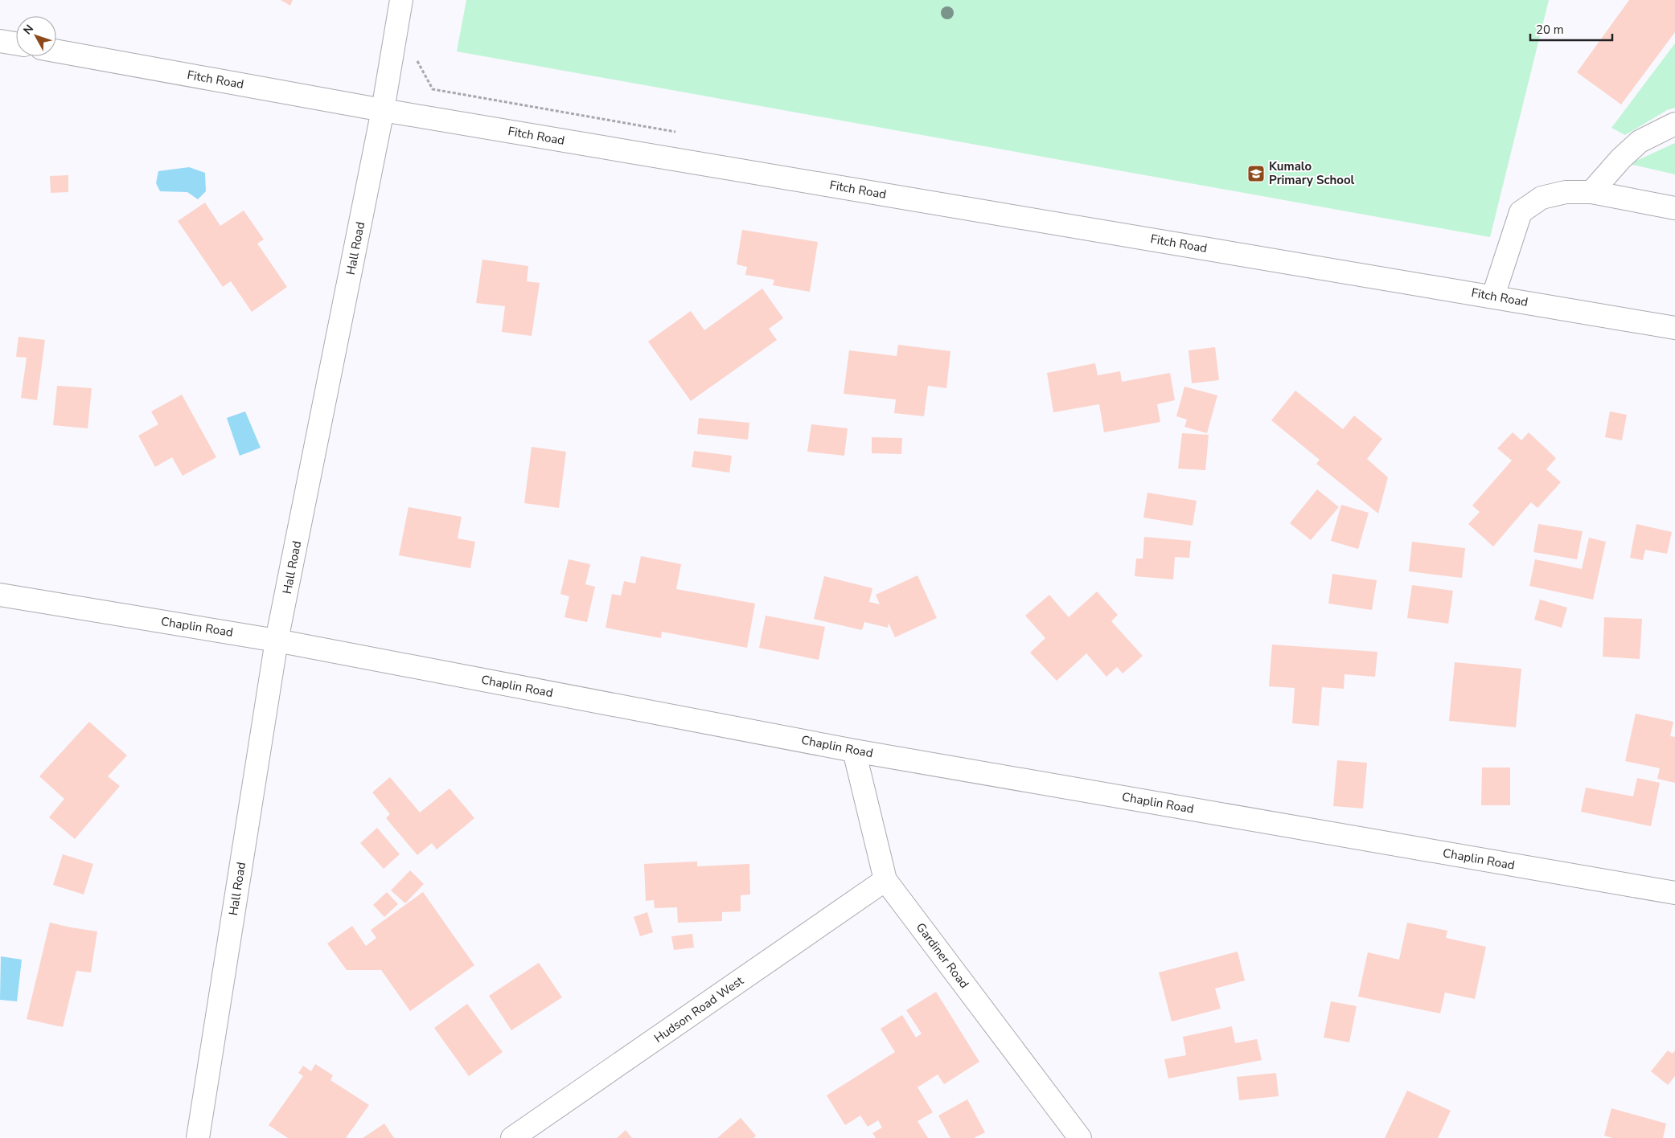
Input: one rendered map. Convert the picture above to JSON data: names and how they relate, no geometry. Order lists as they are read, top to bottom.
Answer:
{
  "streets": {
    "street": [
      "Fitch Road",
      "Hall Road",
      "Chaplin Road",
      "Gardiner Road",
      "Hudson Road West"
    ]
  },
  "crossings": [
    ["Fitch Road", "Hall Road"],
    ["Hall Road", "Chaplin Road"],
    ["Chaplin Road", "Gardiner Road"],
    ["Gardiner Road", "Hudson Road West"]
  ],
  "places": {
    "school or university": ["Kumalo Primary School"]
  },
  "scale_bar": "20 m",
  "north": "top left"
}
